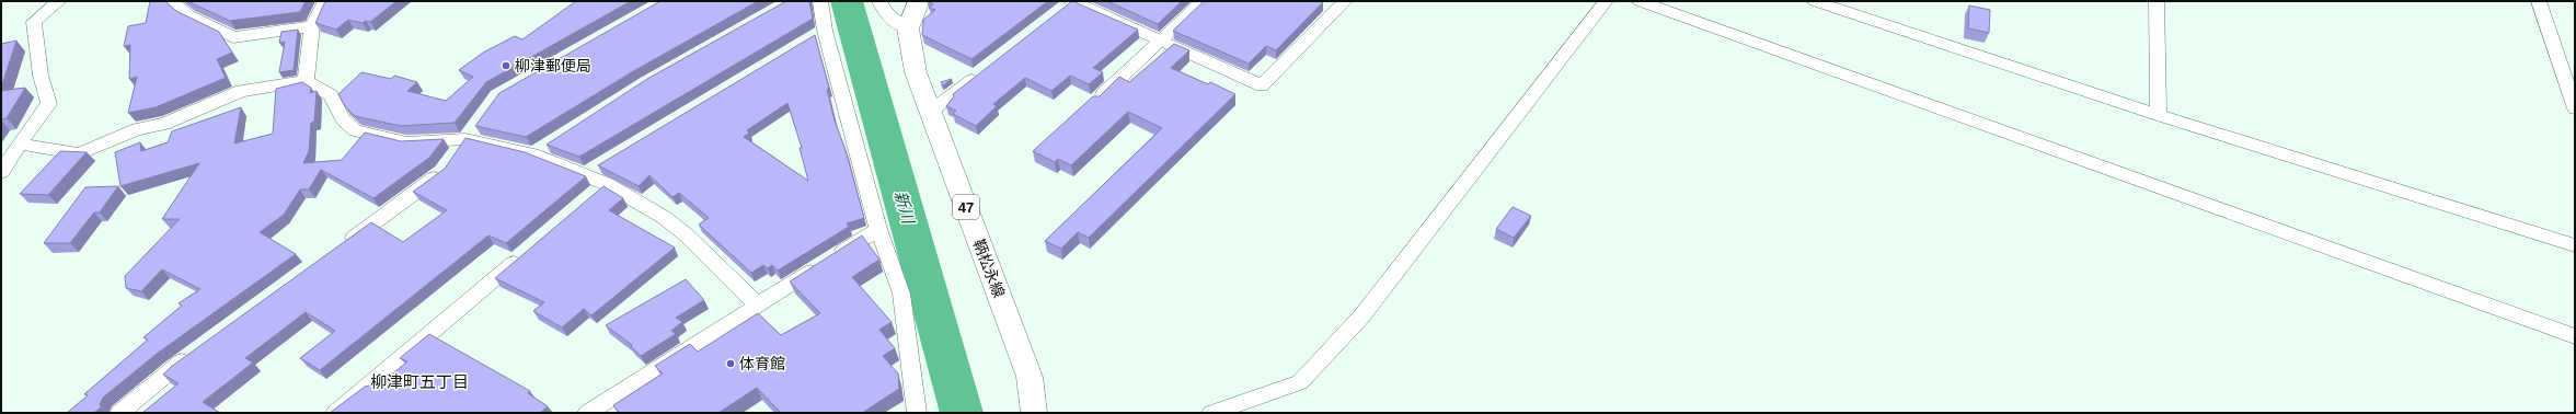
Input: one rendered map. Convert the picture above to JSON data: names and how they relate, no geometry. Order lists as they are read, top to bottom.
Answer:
{
  "streets": {
    "main road": ["47", "鞆松永線"]
  },
  "districts": ["柳津町五丁目"],
  "water": ["新川"],
  "places": ["柳津郵便局", "体育館"]
}
